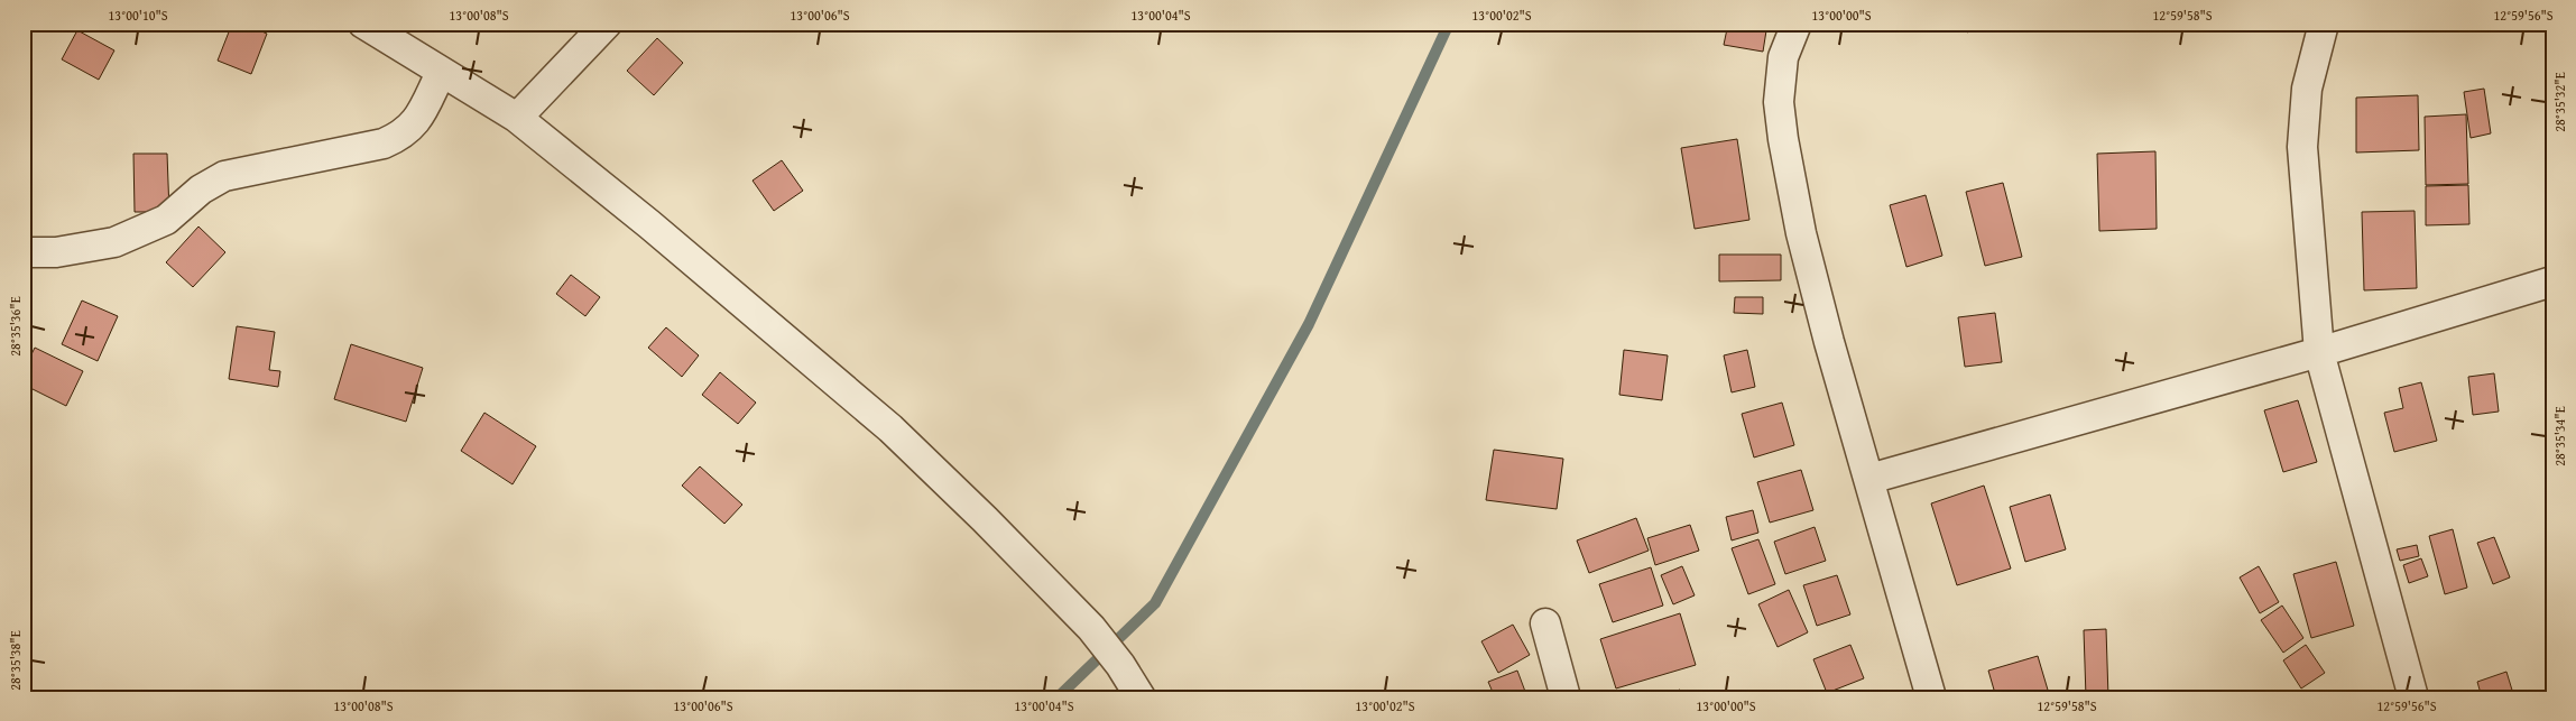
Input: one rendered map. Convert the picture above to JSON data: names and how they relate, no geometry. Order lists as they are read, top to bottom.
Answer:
{
  "coordinates": [
    "13°00'10\"S",
    "13°00'08\"S",
    "13°00'06\"S",
    "13°00'04\"S",
    "13°00'02\"S",
    "13°00'00\"S",
    "12°59'58\"S",
    "12°59'56\"S",
    "28°35'32\"E",
    "28°35'36\"E",
    "28°35'34\"E",
    "28°35'38\"E"
  ]
}
